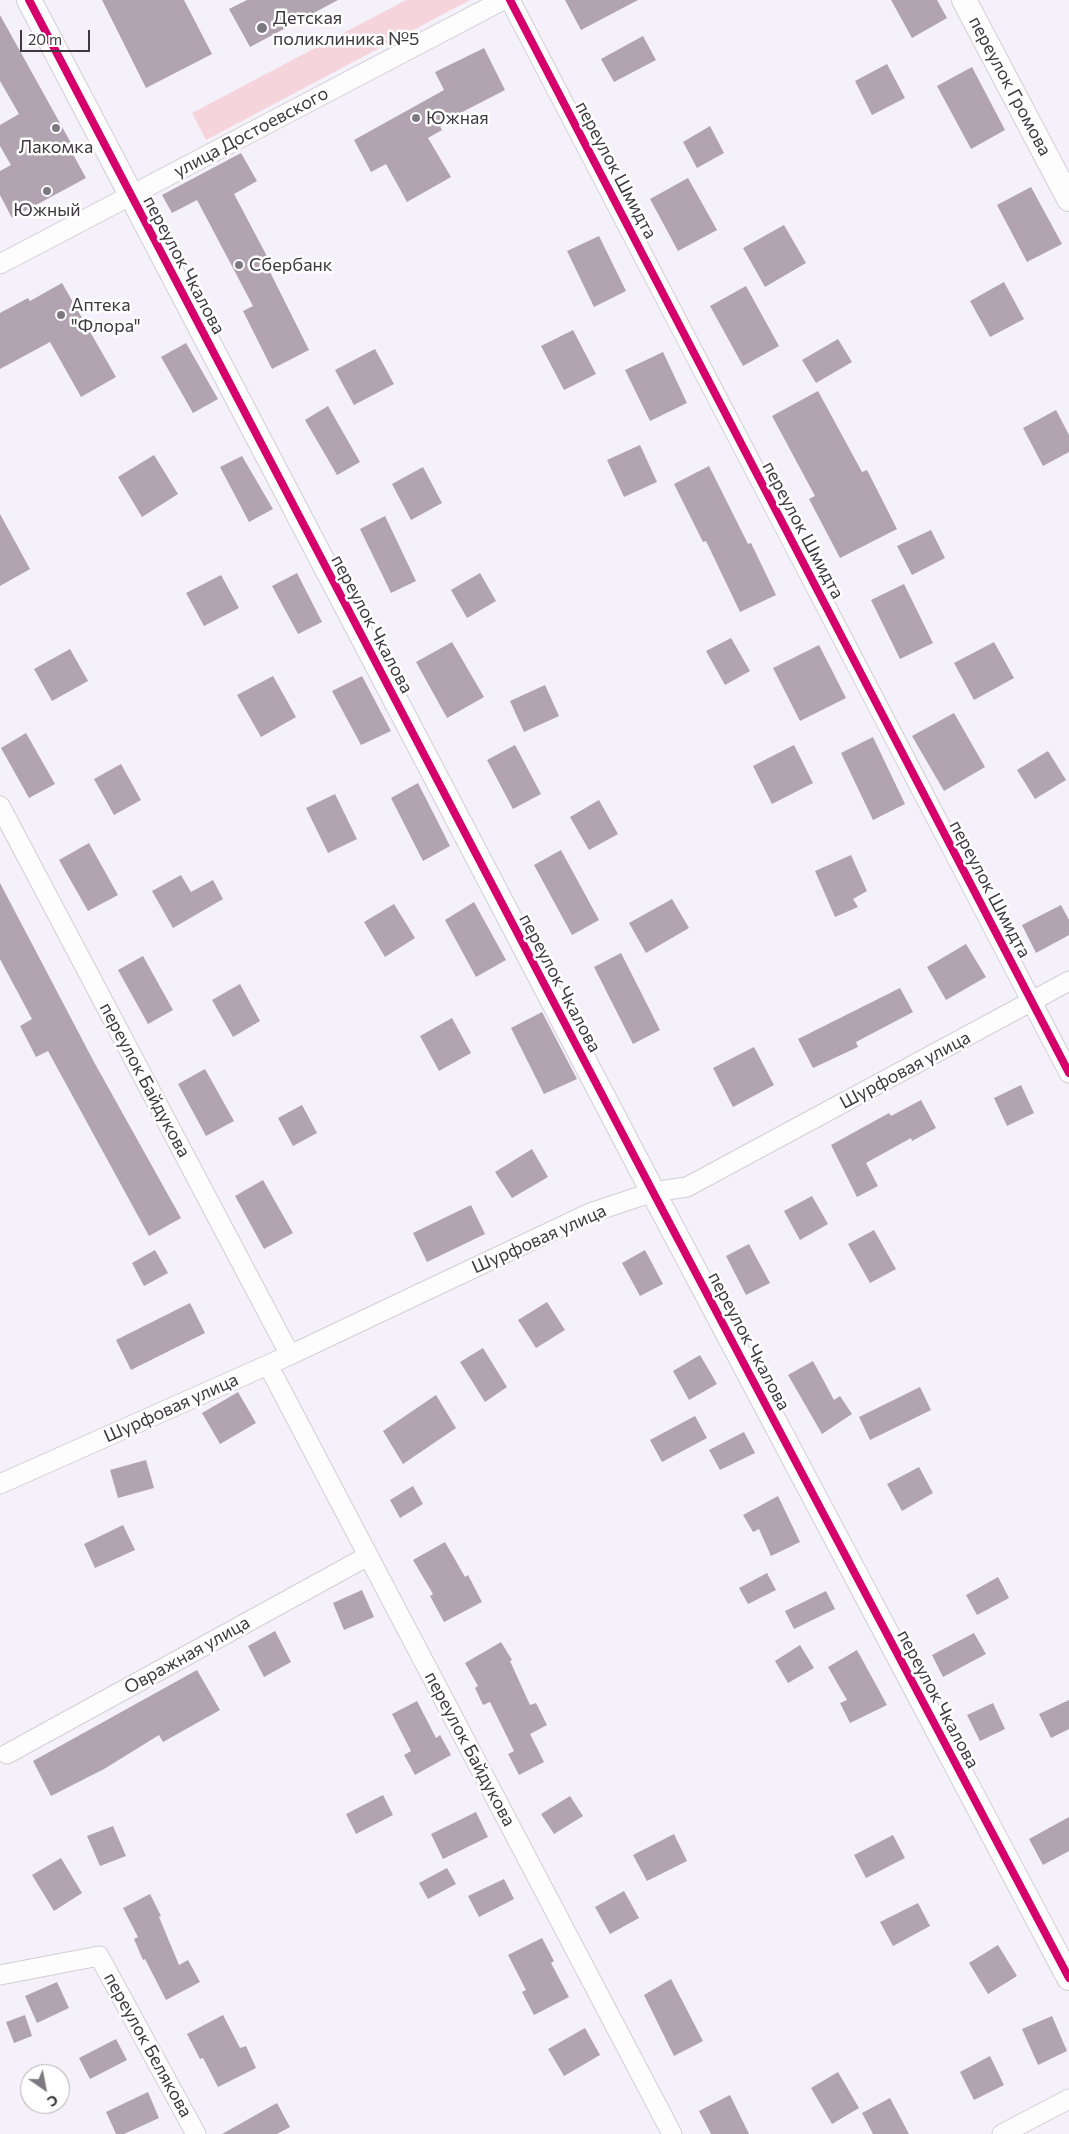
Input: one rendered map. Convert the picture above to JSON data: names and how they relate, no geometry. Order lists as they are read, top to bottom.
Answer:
{
  "streets": {
    "street": [
      "переулок Громова",
      "улица Достоевского",
      "переулок Шмидта",
      "переулок Чкалова",
      "Шурфовая улица",
      "переулок Байдукова",
      "Овражная улица",
      "переулок Белякова"
    ]
  },
  "crossings": [
    ["улица Достоевского", "переулок Чкалова"],
    ["переулок Шмидта", "Шурфовая улица"],
    ["переулок Чкалова", "Шурфовая улица"],
    ["Шурфовая улица", "переулок Байдукова"],
    ["переулок Байдукова", "Овражная улица"]
  ],
  "places": [
    "Детская поликлиника №5",
    "Южная",
    "Лакомка",
    "Южный",
    "Сбербанк",
    "Аптека \"Флора\""
  ],
  "scale_bar": "20 m",
  "north": "bottom right"
}
